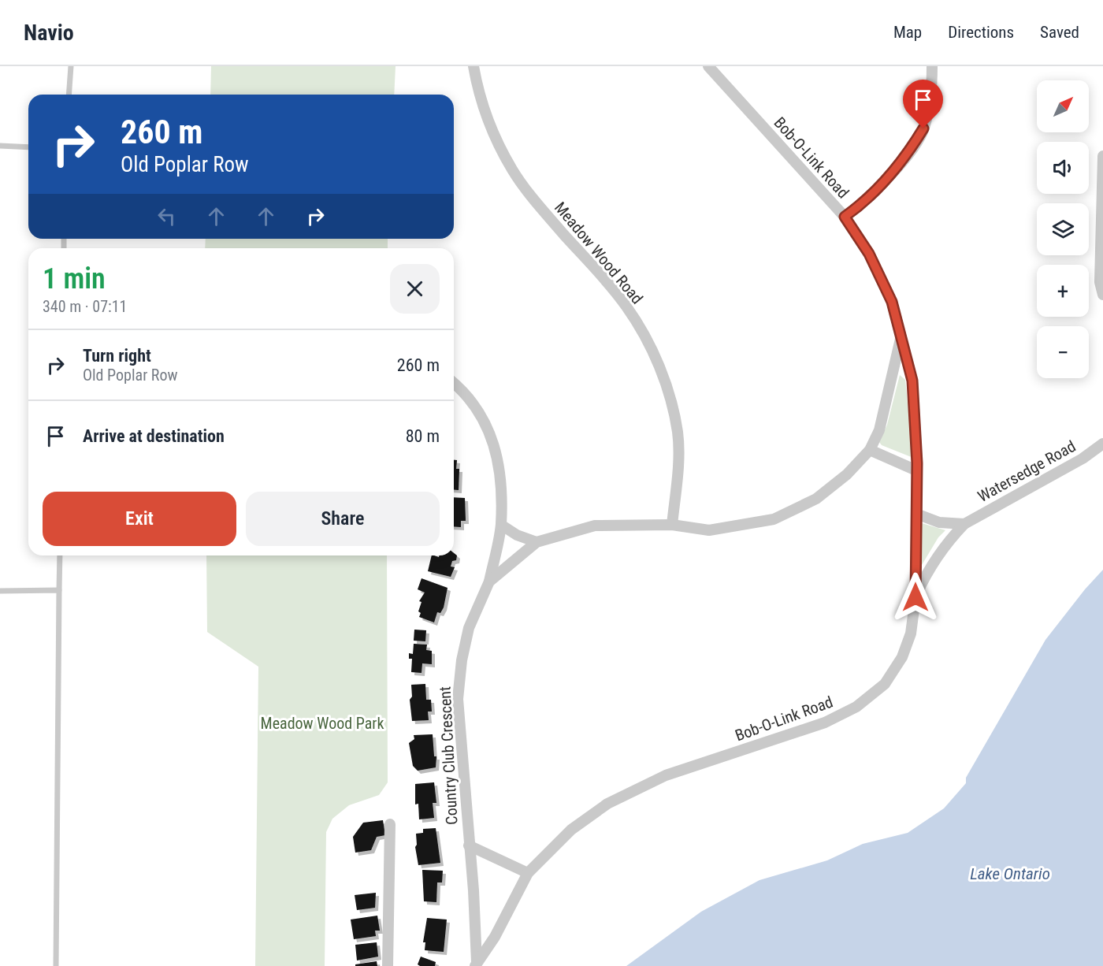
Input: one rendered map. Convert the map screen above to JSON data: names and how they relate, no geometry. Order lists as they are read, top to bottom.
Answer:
{
  "streets": {
    "street": [
      "Bob-O-Link Road",
      "Meadow Wood Road",
      "Watersedge Road",
      "Country Club Crescent"
    ]
  },
  "crossings": [
    ["Bob-O-Link Road", "Watersedge Road"],
    ["Bob-O-Link Road", "Country Club Crescent"],
    ["Meadow Wood Road", "Country Club Crescent"]
  ],
  "water": ["Lake Ontario"],
  "parks": ["Meadow Wood Park"],
  "north": "top right",
  "page": {
    "header": "Navio",
    "nav": ["Map", "Directions", "Saved"],
    "map_buttons": ["+", "−"],
    "turn": ["260 m", "Old Poplar Row"],
    "heading": ["1 min", "340 m · 07:11"],
    "list": [
      {
        "name": "Turn right",
        "note": "Old Poplar Row",
        "value": "260 m"
      },
      {
        "name": "Arrive at destination",
        "value": "80 m"
      }
    ],
    "buttons": ["Exit", "Share"]
  }
}
